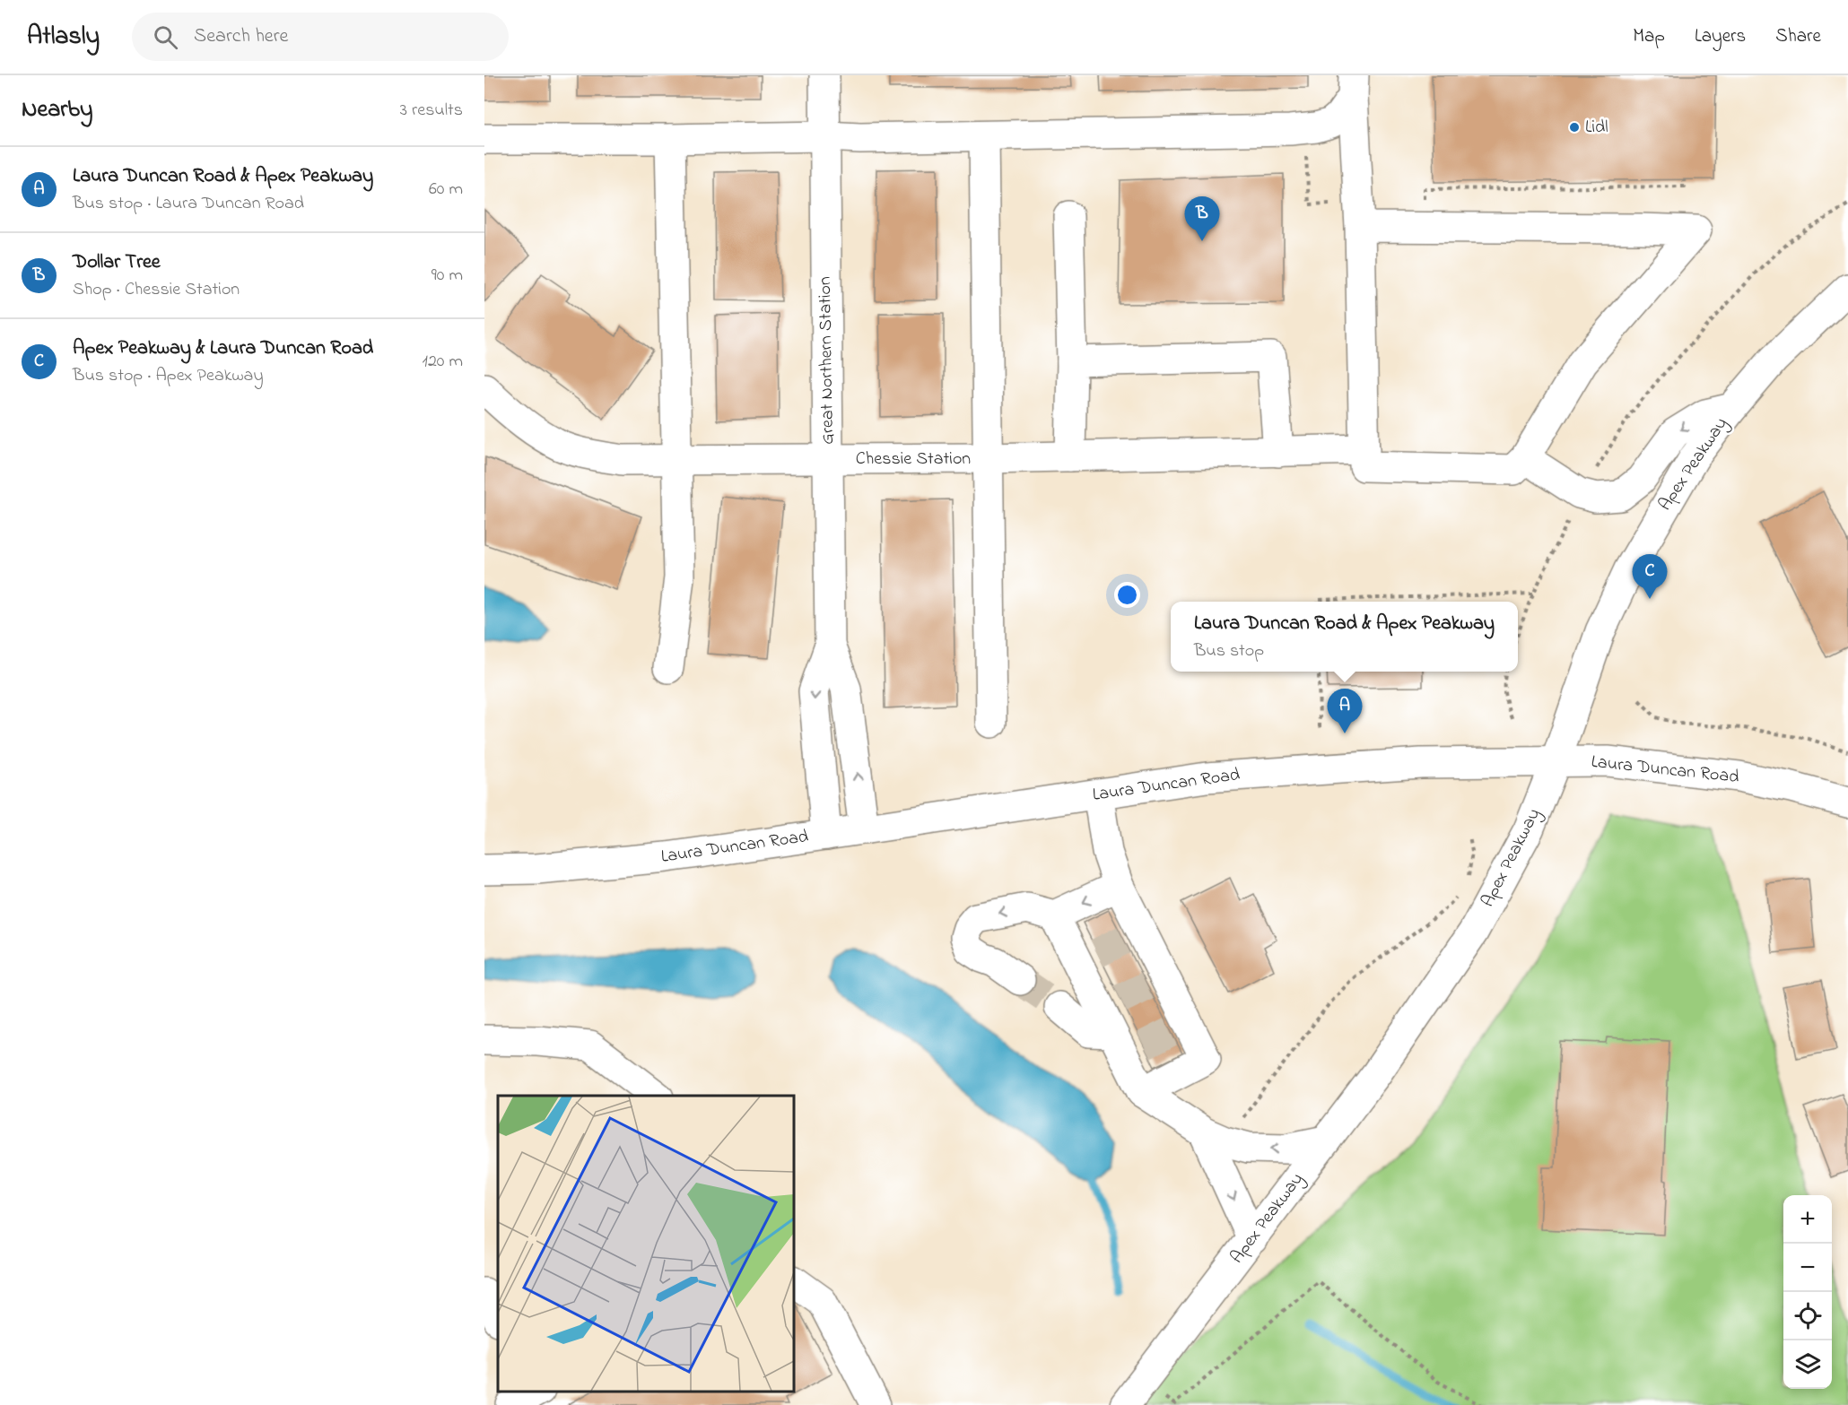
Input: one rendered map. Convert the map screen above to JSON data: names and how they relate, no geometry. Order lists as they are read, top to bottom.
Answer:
{
  "streets": {
    "street": [
      "Great Northern Station",
      "Chessie Station",
      "Apex Peakway",
      "Laura Duncan Road"
    ]
  },
  "crossings": [
    ["Great Northern Station", "Chessie Station"],
    ["Great Northern Station", "Laura Duncan Road"],
    ["Apex Peakway", "Laura Duncan Road"]
  ],
  "places": ["Lidl"],
  "page": {
    "header": "Atlasly",
    "search": "Search here",
    "nav": ["Map", "Layers", "Share"],
    "heading": ["Nearby", "3 results"],
    "list": [
      {
        "mark": "A",
        "name": "Laura Duncan Road & Apex Peakway",
        "note": "Bus stop · Laura Duncan Road",
        "value": "60 m"
      },
      {
        "mark": "B",
        "name": "Dollar Tree",
        "note": "Shop · Chessie Station",
        "value": "90 m"
      },
      {
        "mark": "C",
        "name": "Apex Peakway & Laura Duncan Road",
        "note": "Bus stop · Apex Peakway",
        "value": "120 m"
      }
    ],
    "pins": ["B", "C", "A"],
    "popup": ["Laura Duncan Road & Apex Peakway", "Bus stop"],
    "map_buttons": ["+", "−"]
  }
}
